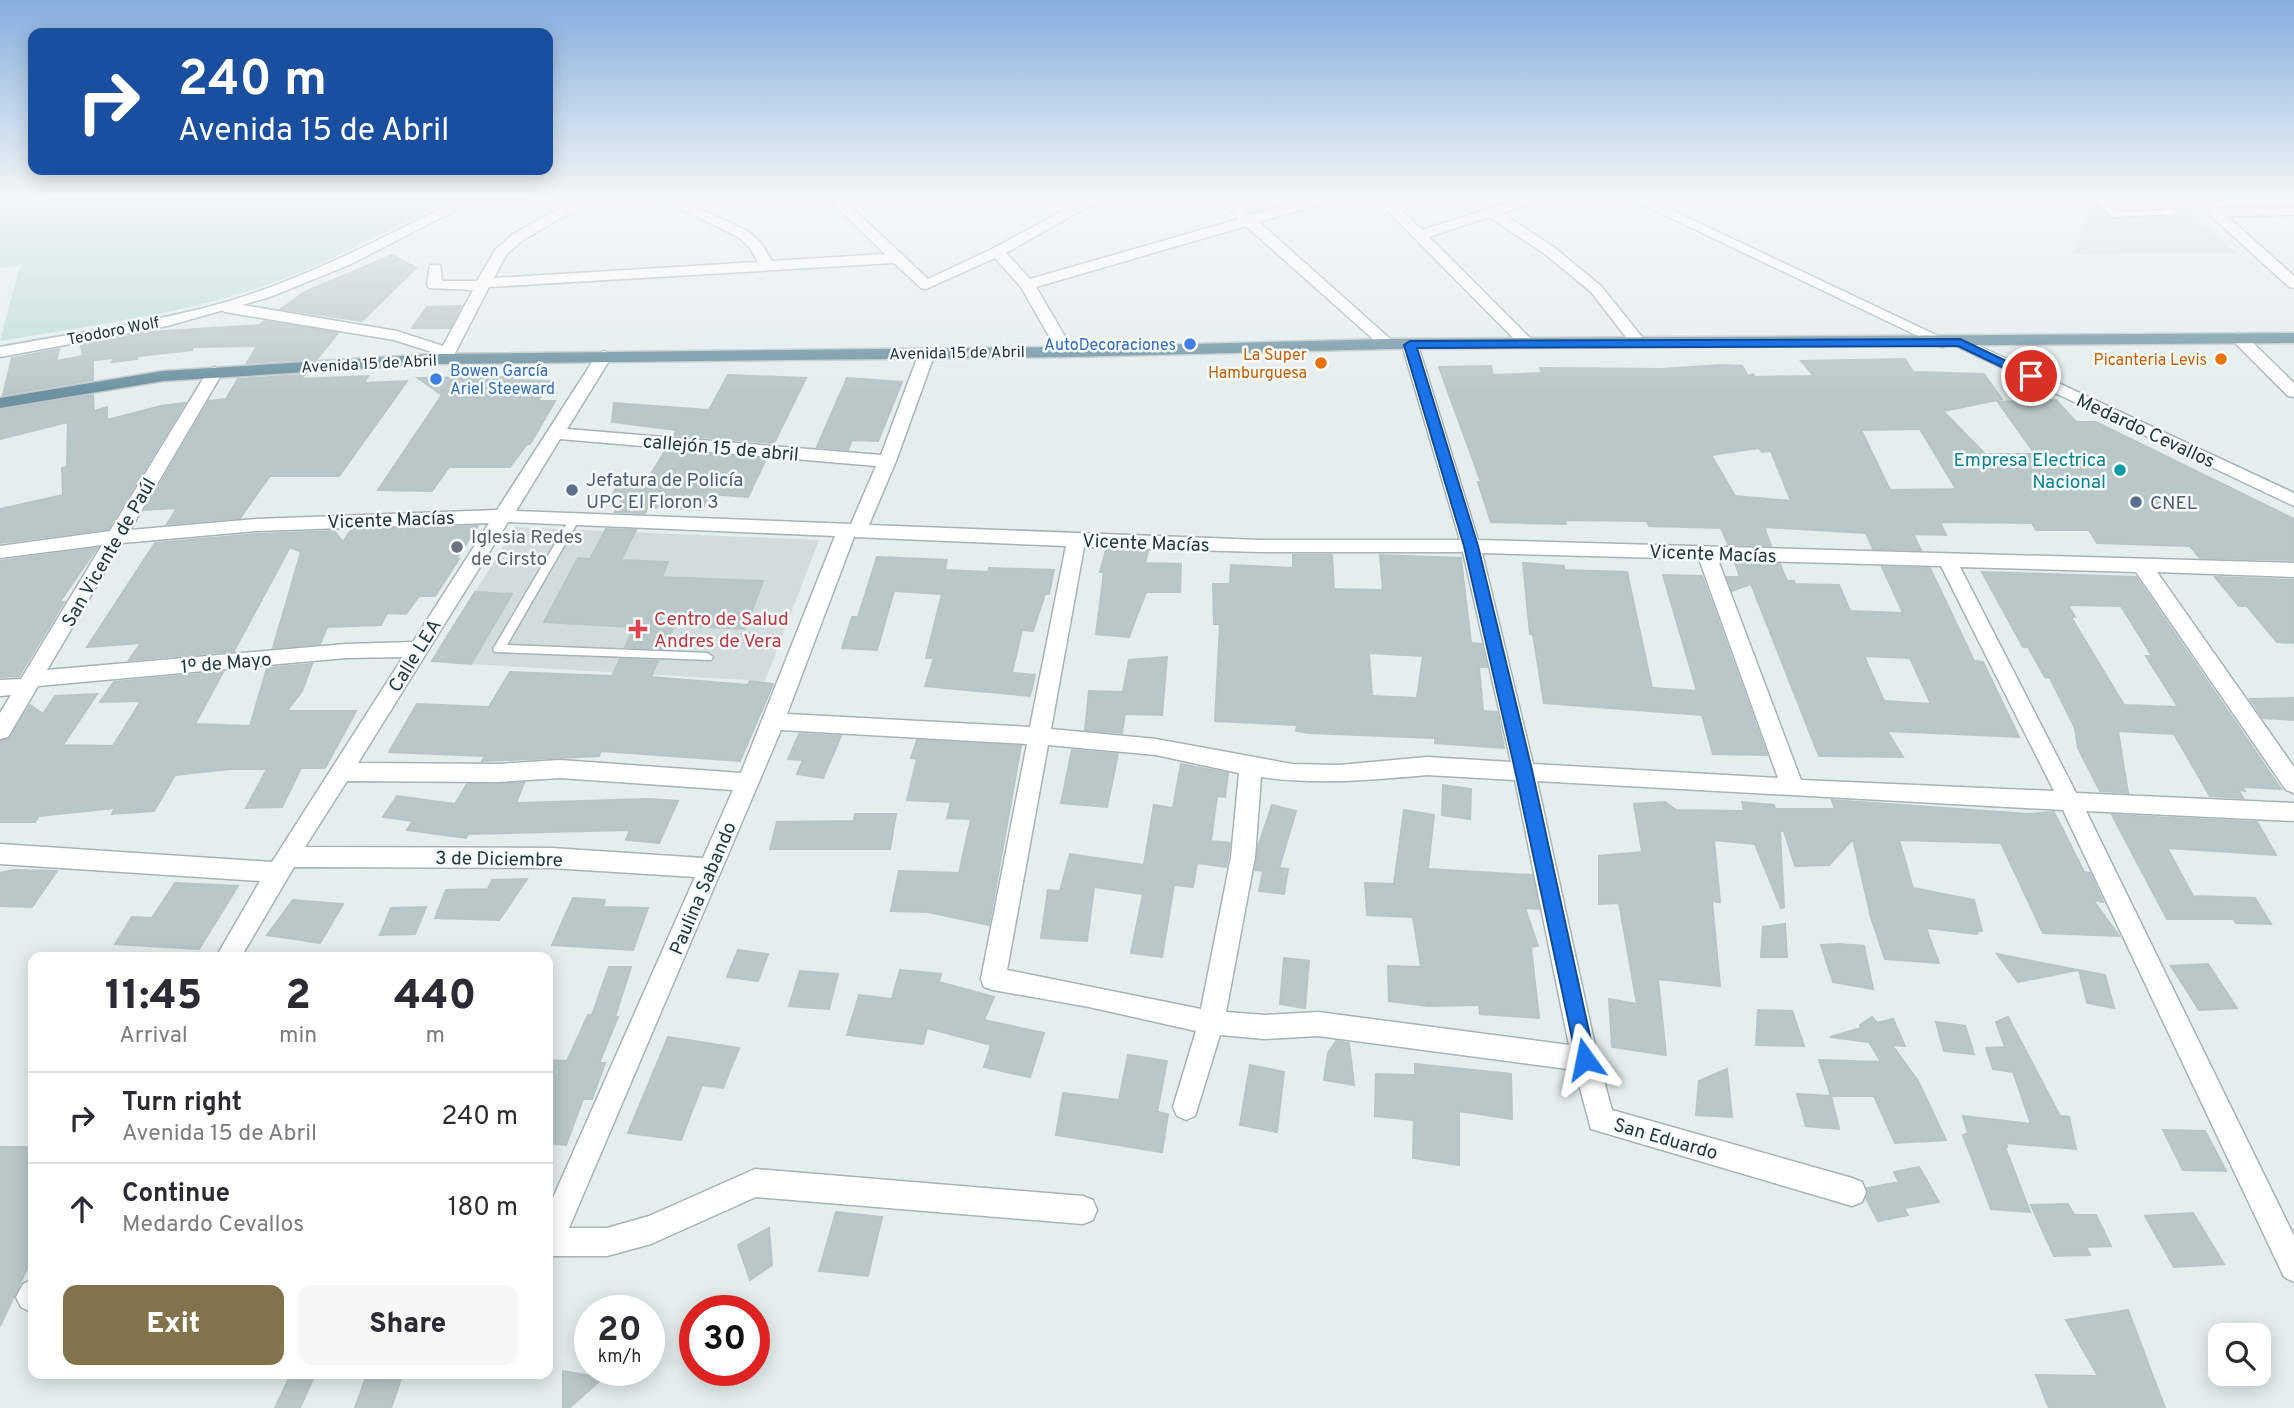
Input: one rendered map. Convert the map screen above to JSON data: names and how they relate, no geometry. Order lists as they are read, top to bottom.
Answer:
{
  "streets": {
    "main road": ["Avenida 15 de Abril"],
    "street": [
      "Teodoro Wolf",
      "Medardo Cevallos",
      "callejón 15 de abril",
      "Vicente Macías",
      "San Vicente de Paúl",
      "Calle LEA",
      "1º de Mayo",
      "3 de Diciembre",
      "Paulina Sabando",
      "San Eduardo"
    ]
  },
  "crossings": [
    ["Avenida 15 de Abril", "Medardo Cevallos"],
    ["Avenida 15 de Abril", "San Vicente de Paúl"],
    ["Avenida 15 de Abril", "Calle LEA"],
    ["Avenida 15 de Abril", "Paulina Sabando"],
    ["Avenida 15 de Abril", "San Eduardo"],
    ["callejón 15 de abril", "Calle LEA"],
    ["callejón 15 de abril", "Paulina Sabando"],
    ["Vicente Macías", "San Vicente de Paúl"],
    ["Vicente Macías", "Calle LEA"],
    ["Vicente Macías", "Paulina Sabando"],
    ["Vicente Macías", "San Eduardo"],
    ["San Vicente de Paúl", "1º de Mayo"],
    ["Calle LEA", "1º de Mayo"],
    ["Calle LEA", "3 de Diciembre"],
    ["3 de Diciembre", "Paulina Sabando"]
  ],
  "places": {
    "other": [
      "AutoDecoraciones",
      "Picanteria Levis",
      "La Super Hamburguesa",
      "Bowen García Ariel Steeward",
      "Empresa Electrica Nacional",
      "Jefatura de Policía UPC El Floron 3",
      "CNEL",
      "Iglesia Redes de Cirsto"
    ],
    "health": ["Centro de Salud Andres de Vera"]
  },
  "page": {
    "turn": ["240 m", "Avenida 15 de Abril"],
    "eta": [
      "11:45",
      "Arrival",
      "2",
      "min",
      "440",
      "m"
    ],
    "list": [
      {
        "name": "Turn right",
        "note": "Avenida 15 de Abril",
        "value": "240 m"
      },
      {
        "name": "Continue",
        "note": "Medardo Cevallos",
        "value": "180 m"
      }
    ],
    "buttons": ["Exit", "Share"],
    "speed": "20 km/h",
    "limit": "30"
  }
}
